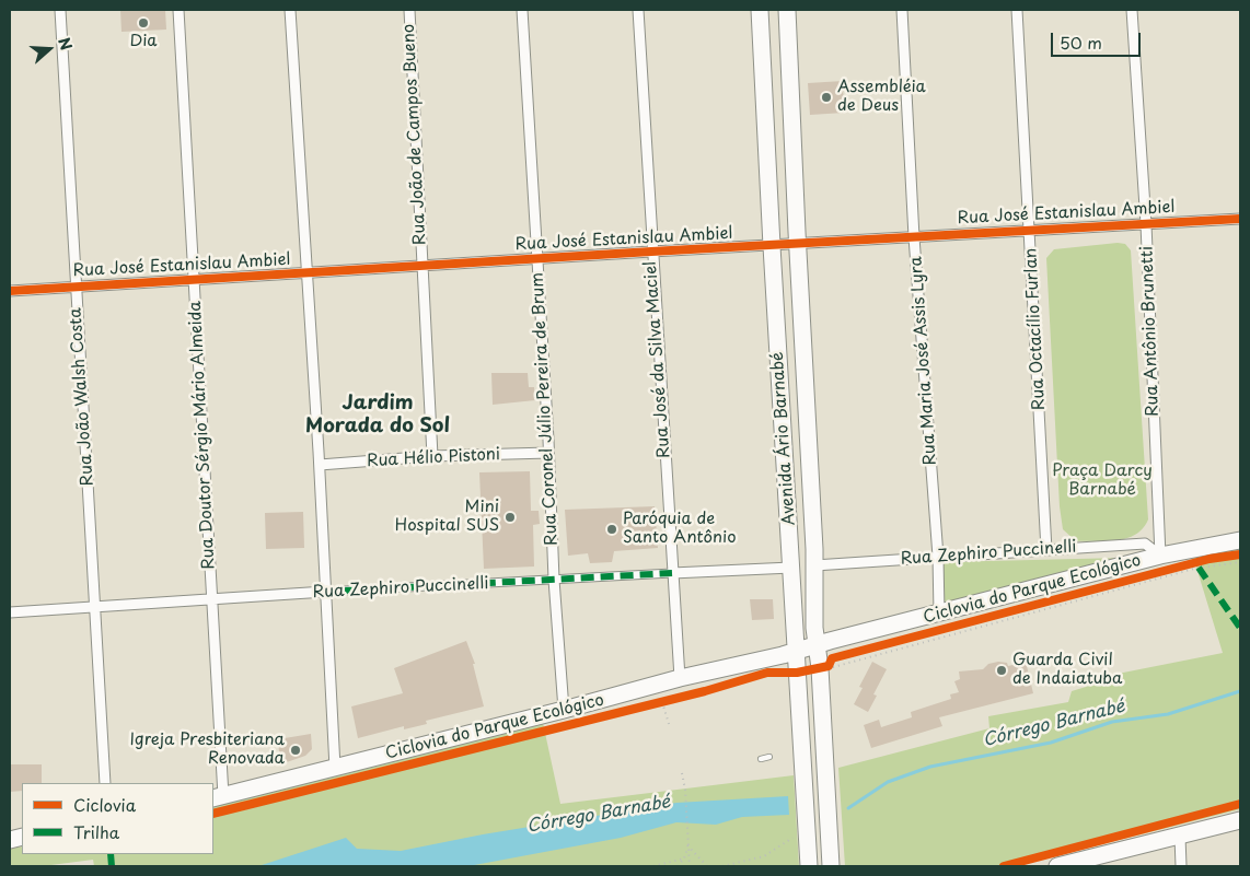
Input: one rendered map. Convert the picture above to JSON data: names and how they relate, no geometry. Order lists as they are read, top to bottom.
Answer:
{
  "streets": {
    "main road": ["Avenida Ário Barnabé"],
    "street": [
      "Rua João de Campos Bueno",
      "Rua José Estanislau Ambiel",
      "Rua Octacílio Furlan",
      "Rua Antônio Brunetti",
      "Rua José da Silva Maciel",
      "Rua Maria José Assis Lyra",
      "Rua João Walsh Costa",
      "Rua Coronel Júlio Pereira de Brum",
      "Rua Doutor Sérgio Mário Almeida",
      "Rua Hélio Pistoni",
      "Rua Zephiro Puccinelli"
    ],
    "cycle path": ["Ciclovia do Parque Ecológico"]
  },
  "crossings": [
    ["Rua João de Campos Bueno", "Rua José Estanislau Ambiel"],
    ["Rua João de Campos Bueno", "Rua Hélio Pistoni"],
    ["Rua José Estanislau Ambiel", "Rua Octacílio Furlan"],
    ["Rua José Estanislau Ambiel", "Rua Antônio Brunetti"],
    ["Rua José Estanislau Ambiel", "Rua José da Silva Maciel"],
    ["Rua José Estanislau Ambiel", "Rua Maria José Assis Lyra"],
    ["Rua José Estanislau Ambiel", "Rua João Walsh Costa"],
    ["Rua José Estanislau Ambiel", "Rua Coronel Júlio Pereira de Brum"],
    ["Rua José Estanislau Ambiel", "Rua Doutor Sérgio Mário Almeida"],
    ["Rua José Estanislau Ambiel", "Avenida Ário Barnabé"],
    ["Rua Octacílio Furlan", "Rua Zephiro Puccinelli"],
    ["Rua Antônio Brunetti", "Rua Zephiro Puccinelli"],
    ["Rua José da Silva Maciel", "Rua Zephiro Puccinelli"],
    ["Rua Maria José Assis Lyra", "Rua Zephiro Puccinelli"],
    ["Rua João Walsh Costa", "Rua Zephiro Puccinelli"],
    ["Rua Coronel Júlio Pereira de Brum", "Rua Hélio Pistoni"],
    ["Rua Coronel Júlio Pereira de Brum", "Rua Zephiro Puccinelli"],
    ["Rua Doutor Sérgio Mário Almeida", "Rua Zephiro Puccinelli"],
    ["Avenida Ário Barnabé", "Rua Zephiro Puccinelli"],
    ["Avenida Ário Barnabé", "Ciclovia do Parque Ecológico"]
  ],
  "districts": ["Jardim Morada do Sol"],
  "water": ["Córrego Barnabé"],
  "parks": ["Praça Darcy Barnabé"],
  "places": [
    "Dia",
    "Assembléia de Deus",
    "Mini Hospital SUS",
    "Paróquia de Santo Antônio",
    "Guarda Civil de Indaiatuba",
    "Igreja Presbiteriana Renovada"
  ],
  "legend": ["Ciclovia", "Trilha"],
  "scale_bar": "50 m",
  "north": "right"
}
